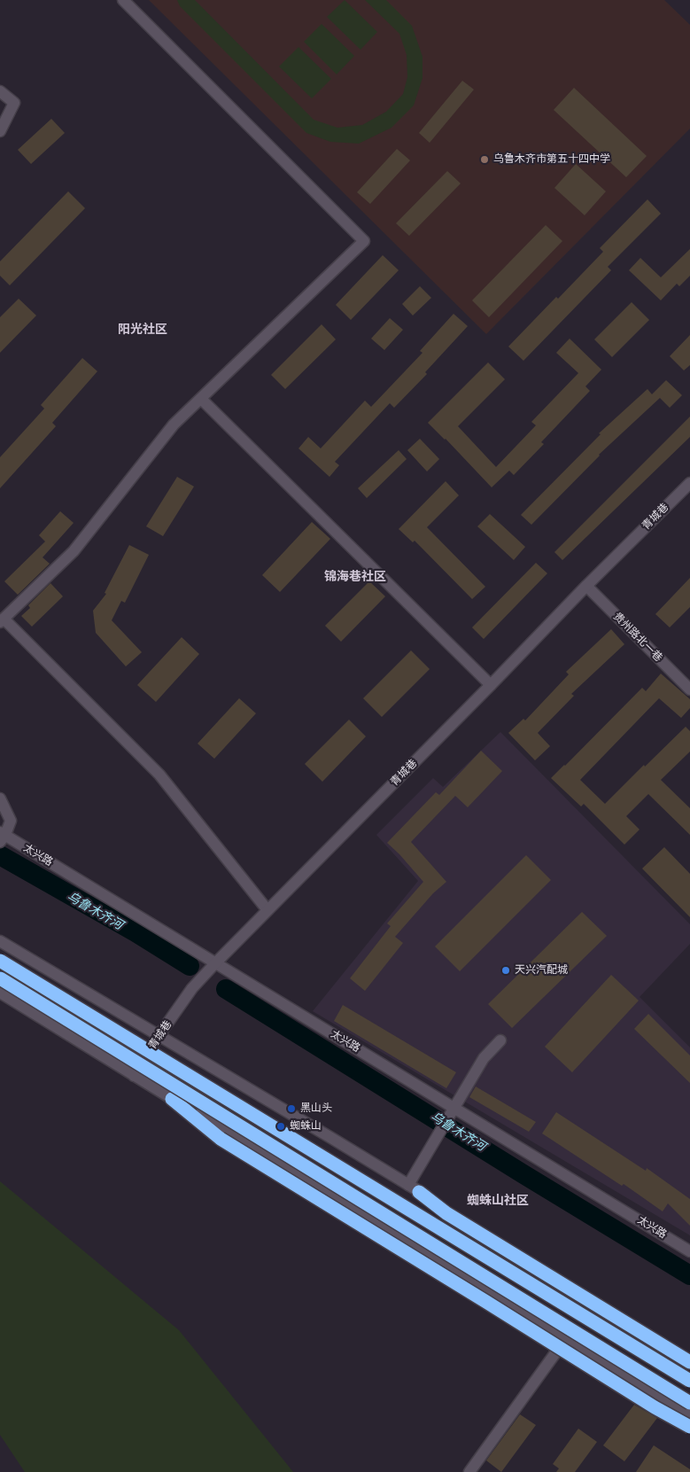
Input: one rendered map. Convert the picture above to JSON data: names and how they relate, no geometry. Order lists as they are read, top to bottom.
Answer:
{
  "streets": {
    "street": ["青城巷", "贵州路北一巷", "太兴路"]
  },
  "crossings": [
    ["青城巷", "贵州路北一巷"],
    ["青城巷", "太兴路"]
  ],
  "districts": ["阳光社区", "锦海巷社区", "蜘蛛山社区"],
  "water": ["乌鲁木齐河"],
  "places": [
    "乌鲁木齐市第五十四中学",
    "天兴汽配城",
    "黑山头",
    "蜘蛛山"
  ]
}
